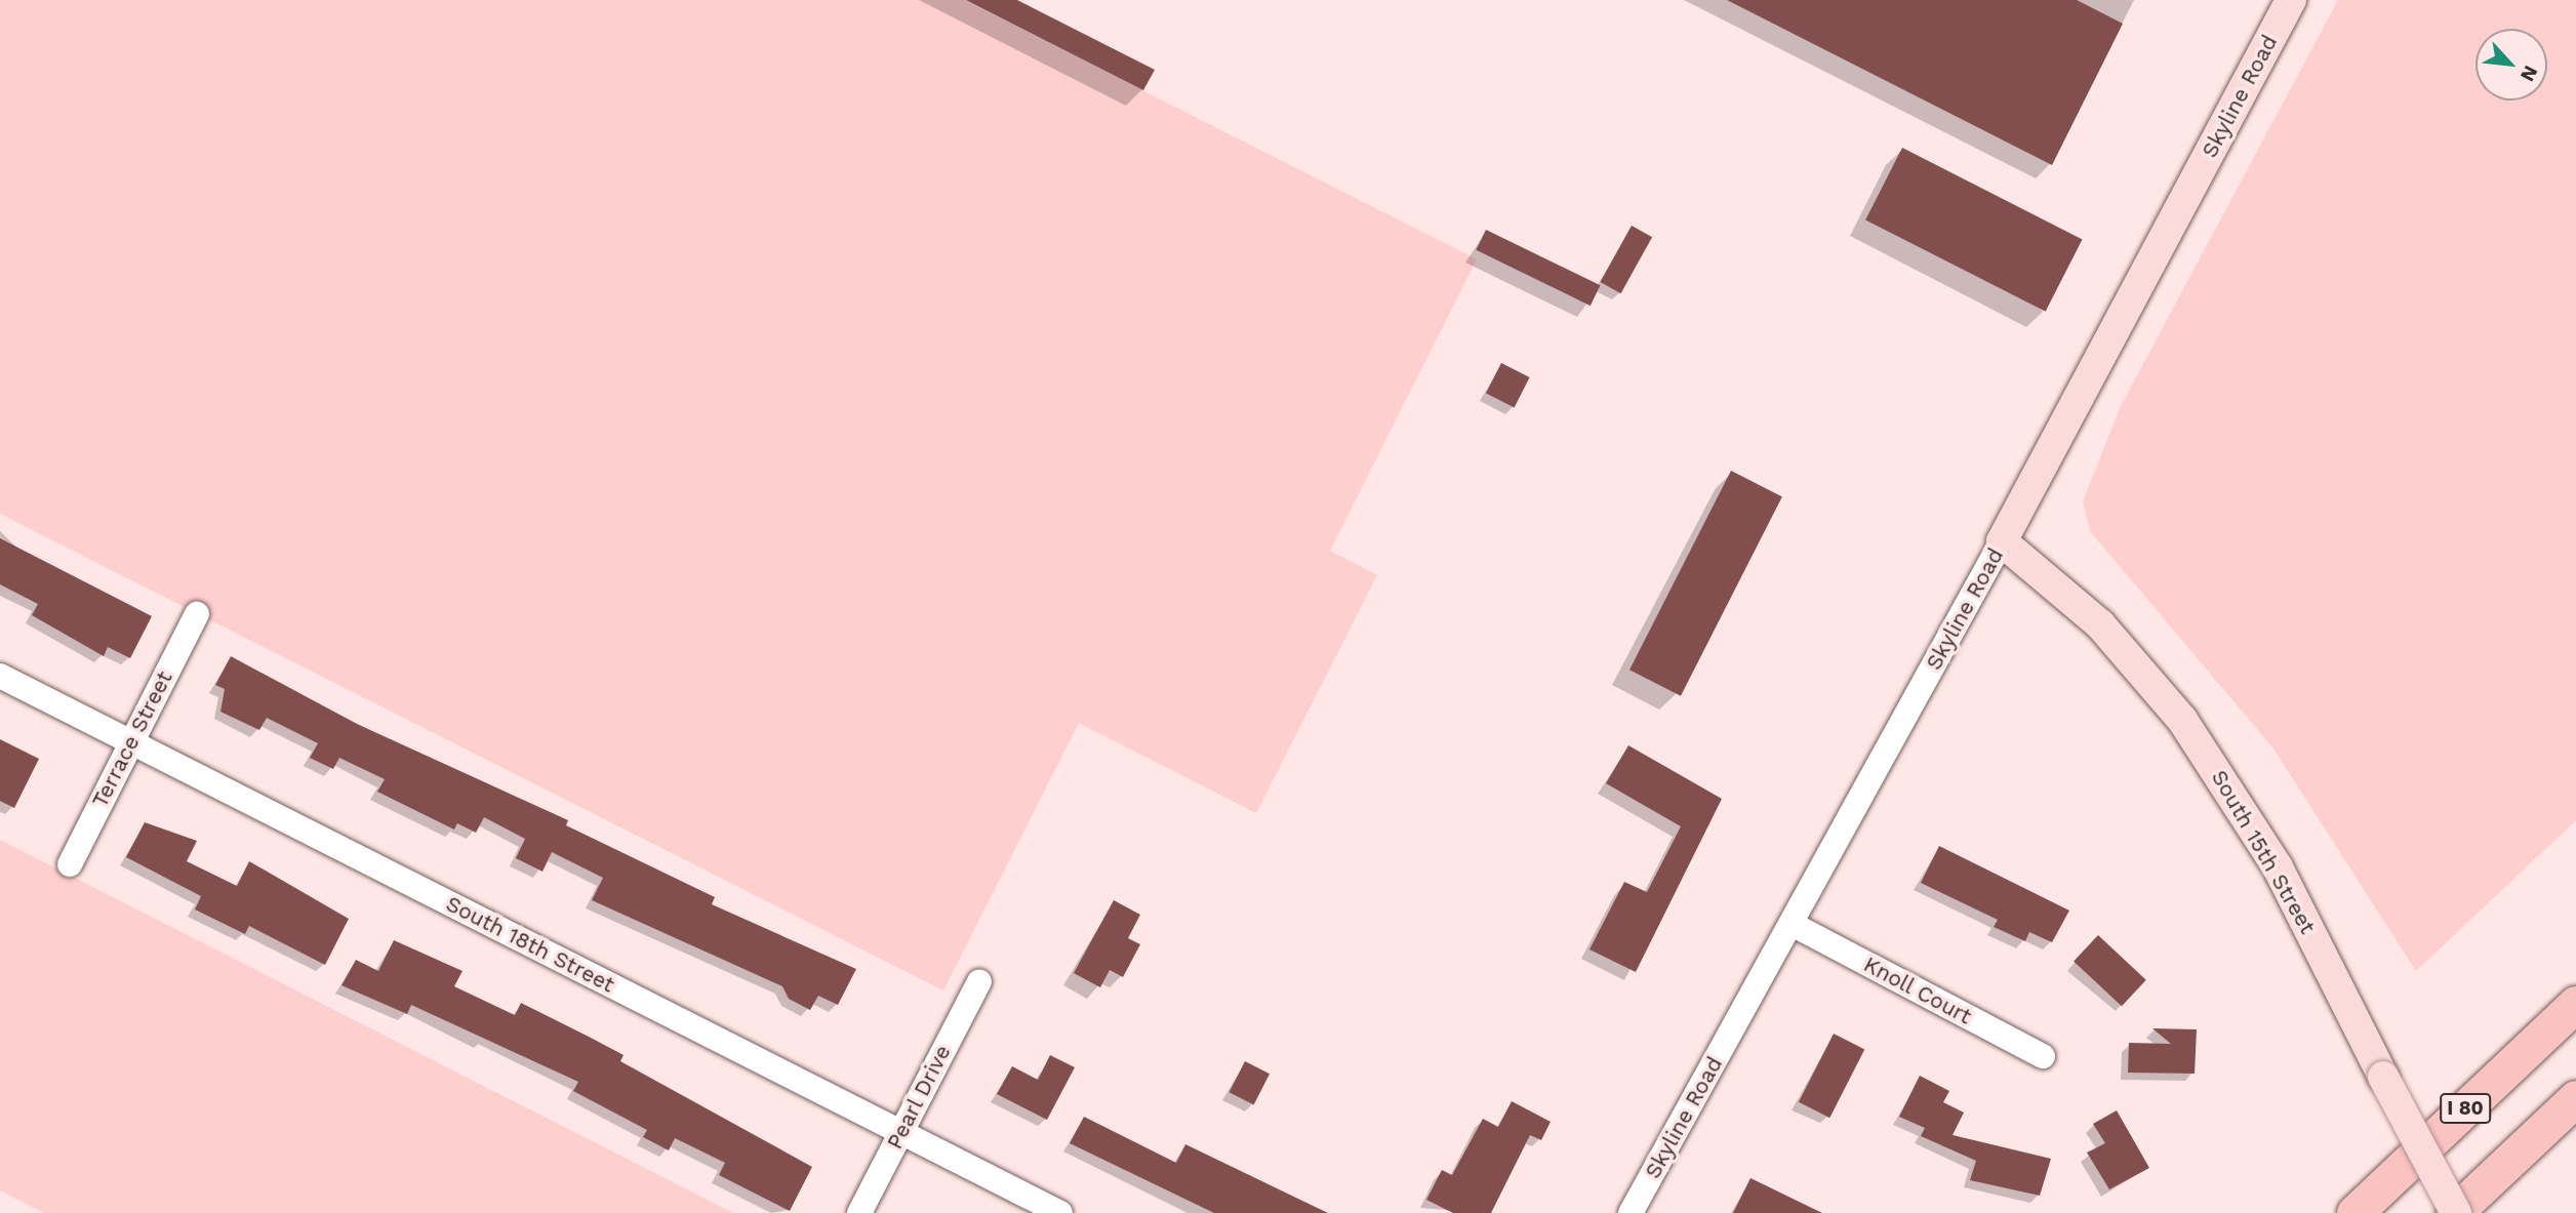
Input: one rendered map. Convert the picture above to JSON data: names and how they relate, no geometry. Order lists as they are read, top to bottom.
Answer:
{
  "streets": {
    "highway": ["I 80"],
    "main road": ["Skyline Road", "South 15th Street"],
    "street": [
      "Terrace Street",
      "South 18th Street",
      "Knoll Court",
      "Pearl Drive"
    ]
  },
  "crossings": [
    ["Skyline Road", "South 15th Street"],
    ["Skyline Road", "Knoll Court"],
    ["Terrace Street", "South 18th Street"],
    ["South 18th Street", "Pearl Drive"]
  ],
  "north": "bottom right"
}
